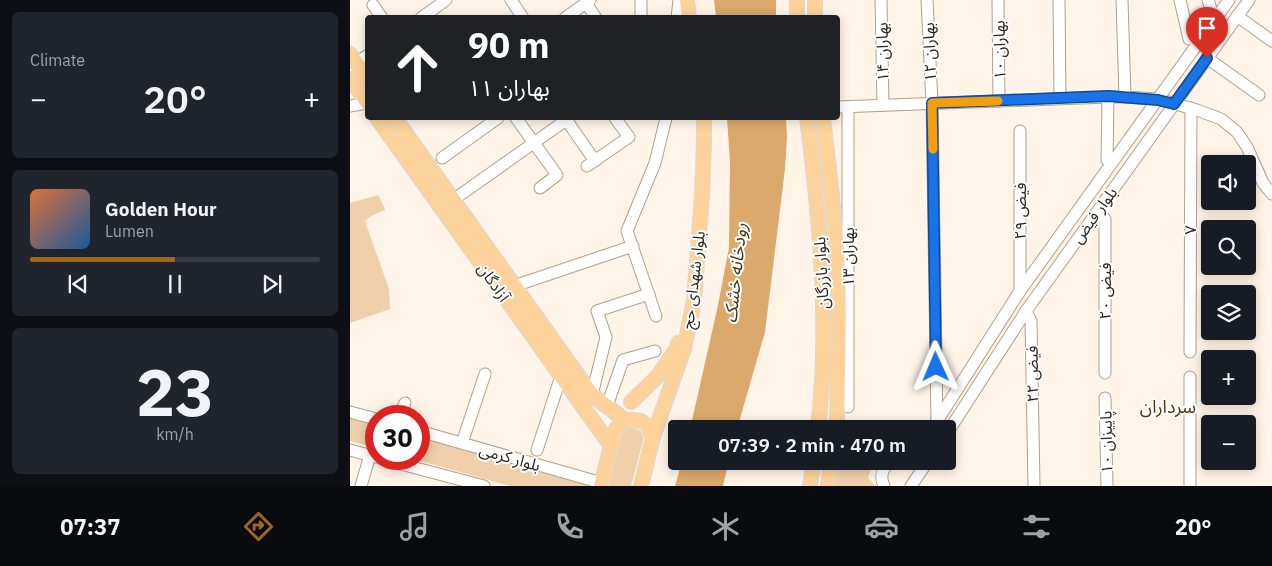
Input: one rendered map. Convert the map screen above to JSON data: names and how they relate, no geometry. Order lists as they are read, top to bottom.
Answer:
{
  "streets": {
    "main road": ["بلوار بازرگان", "بلوار شهدای حج", "آزادگان"],
    "street": [
      "بهاران ۱۰",
      "بهاران ۱۴",
      "بهاران ۱۲",
      "فیض ۲۹",
      "بلوار فیض",
      "۷",
      "بهاران ۱۳",
      "فیض ۲۰",
      "فیض ۲۲",
      "پاییزان ۱۰",
      "بلوار کرمی"
    ]
  },
  "crossings": [
    ["فیض ۲۹", "بلوار فیض"],
    ["بلوار فیض", "فیض ۲۰"],
    ["بلوار فیض", "فیض ۲۲"]
  ],
  "districts": ["سرداران"],
  "water": ["رودخانه خشک"],
  "page": {
    "tile": [
      "Climate",
      ["23", "km/h"]
    ],
    "turn": ["90 m", "بهاران ۱۱"],
    "heat": ["−", "20°", "+"],
    "map_buttons": ["+", "−"],
    "song": ["Golden Hour", "Lumen"],
    "limit": "30",
    "trip": "07:39 · 2 min · 470 m",
    "tabs": ["07:37", "20°"]
  }
}
